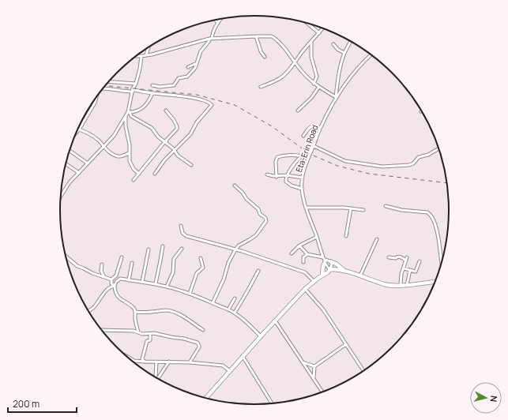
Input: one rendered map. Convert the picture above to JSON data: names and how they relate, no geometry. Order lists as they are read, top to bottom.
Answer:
{
  "streets": {
    "street": ["Eta-Erin Road"]
  },
  "scale_bar": "200 m",
  "north": "right"
}
